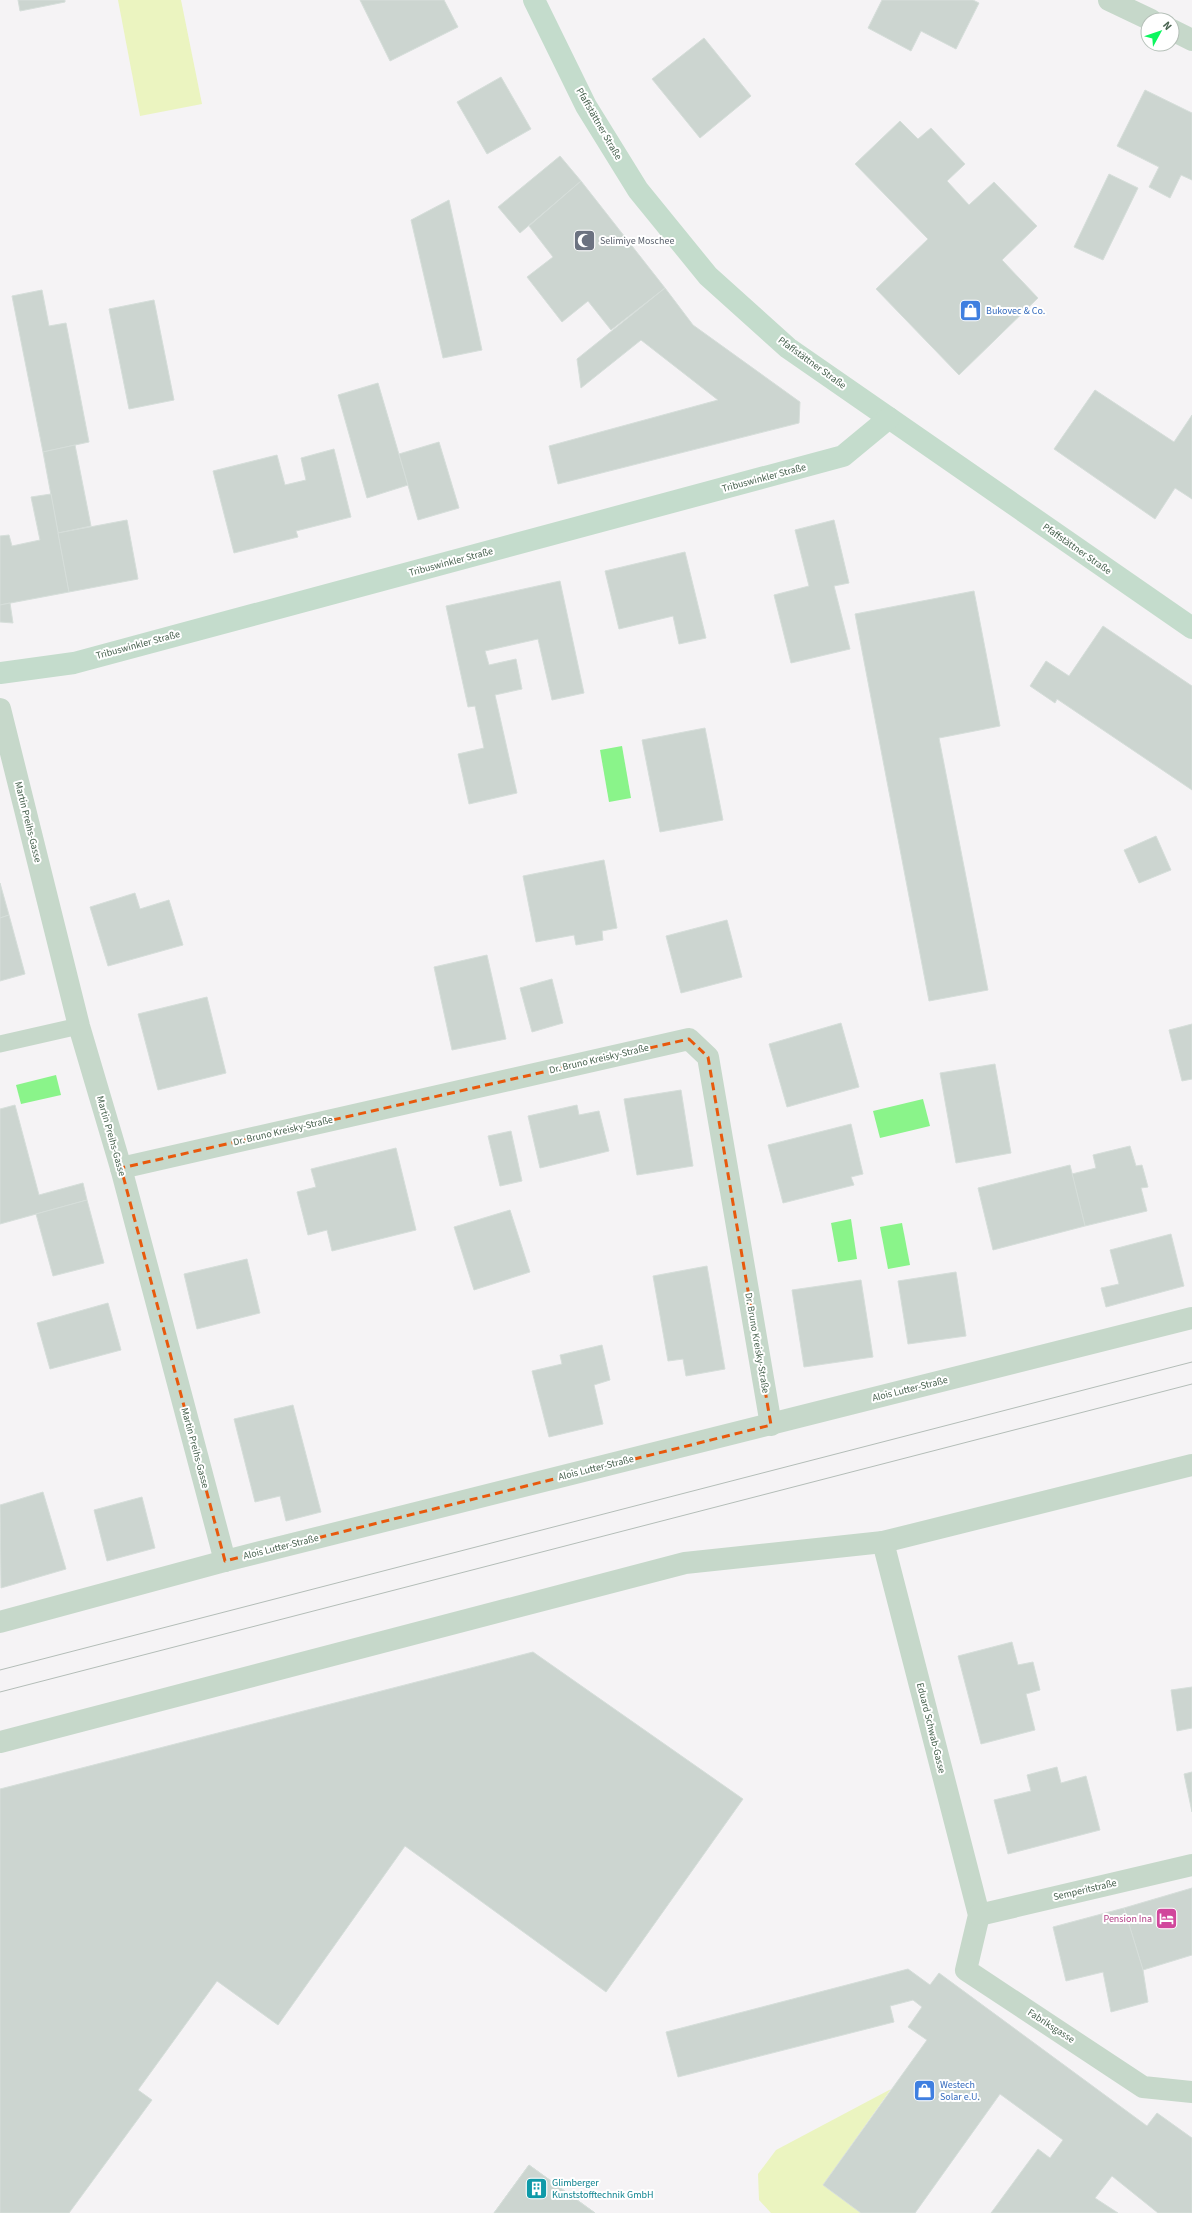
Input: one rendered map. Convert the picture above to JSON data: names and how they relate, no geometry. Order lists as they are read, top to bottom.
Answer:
{
  "streets": {
    "main road": ["Pfaffstättner Straße", "Tribuswinkler Straße"],
    "street": [
      "Martin Preihs-Gasse",
      "Dr. Bruno Kreisky-Straße",
      "Alois Lutter-Straße",
      "Eduard Schwab-Gasse",
      "Semperitstraße",
      "Fabriksgasse"
    ]
  },
  "crossings": [
    ["Pfaffstättner Straße", "Tribuswinkler Straße"],
    ["Martin Preihs-Gasse", "Dr. Bruno Kreisky-Straße"],
    ["Martin Preihs-Gasse", "Alois Lutter-Straße"],
    ["Dr. Bruno Kreisky-Straße", "Alois Lutter-Straße"],
    ["Eduard Schwab-Gasse", "Semperitstraße"],
    ["Eduard Schwab-Gasse", "Fabriksgasse"],
    ["Semperitstraße", "Fabriksgasse"]
  ],
  "places": {
    "mosque": ["Selimiye Moschee"],
    "shop": ["Bukovec & Co.", "Westech Solar e.U."],
    "hotel": ["Pension Ina"],
    "building": ["Glimberger Kunststofftechnik GmbH"]
  },
  "north": "top right"
}
